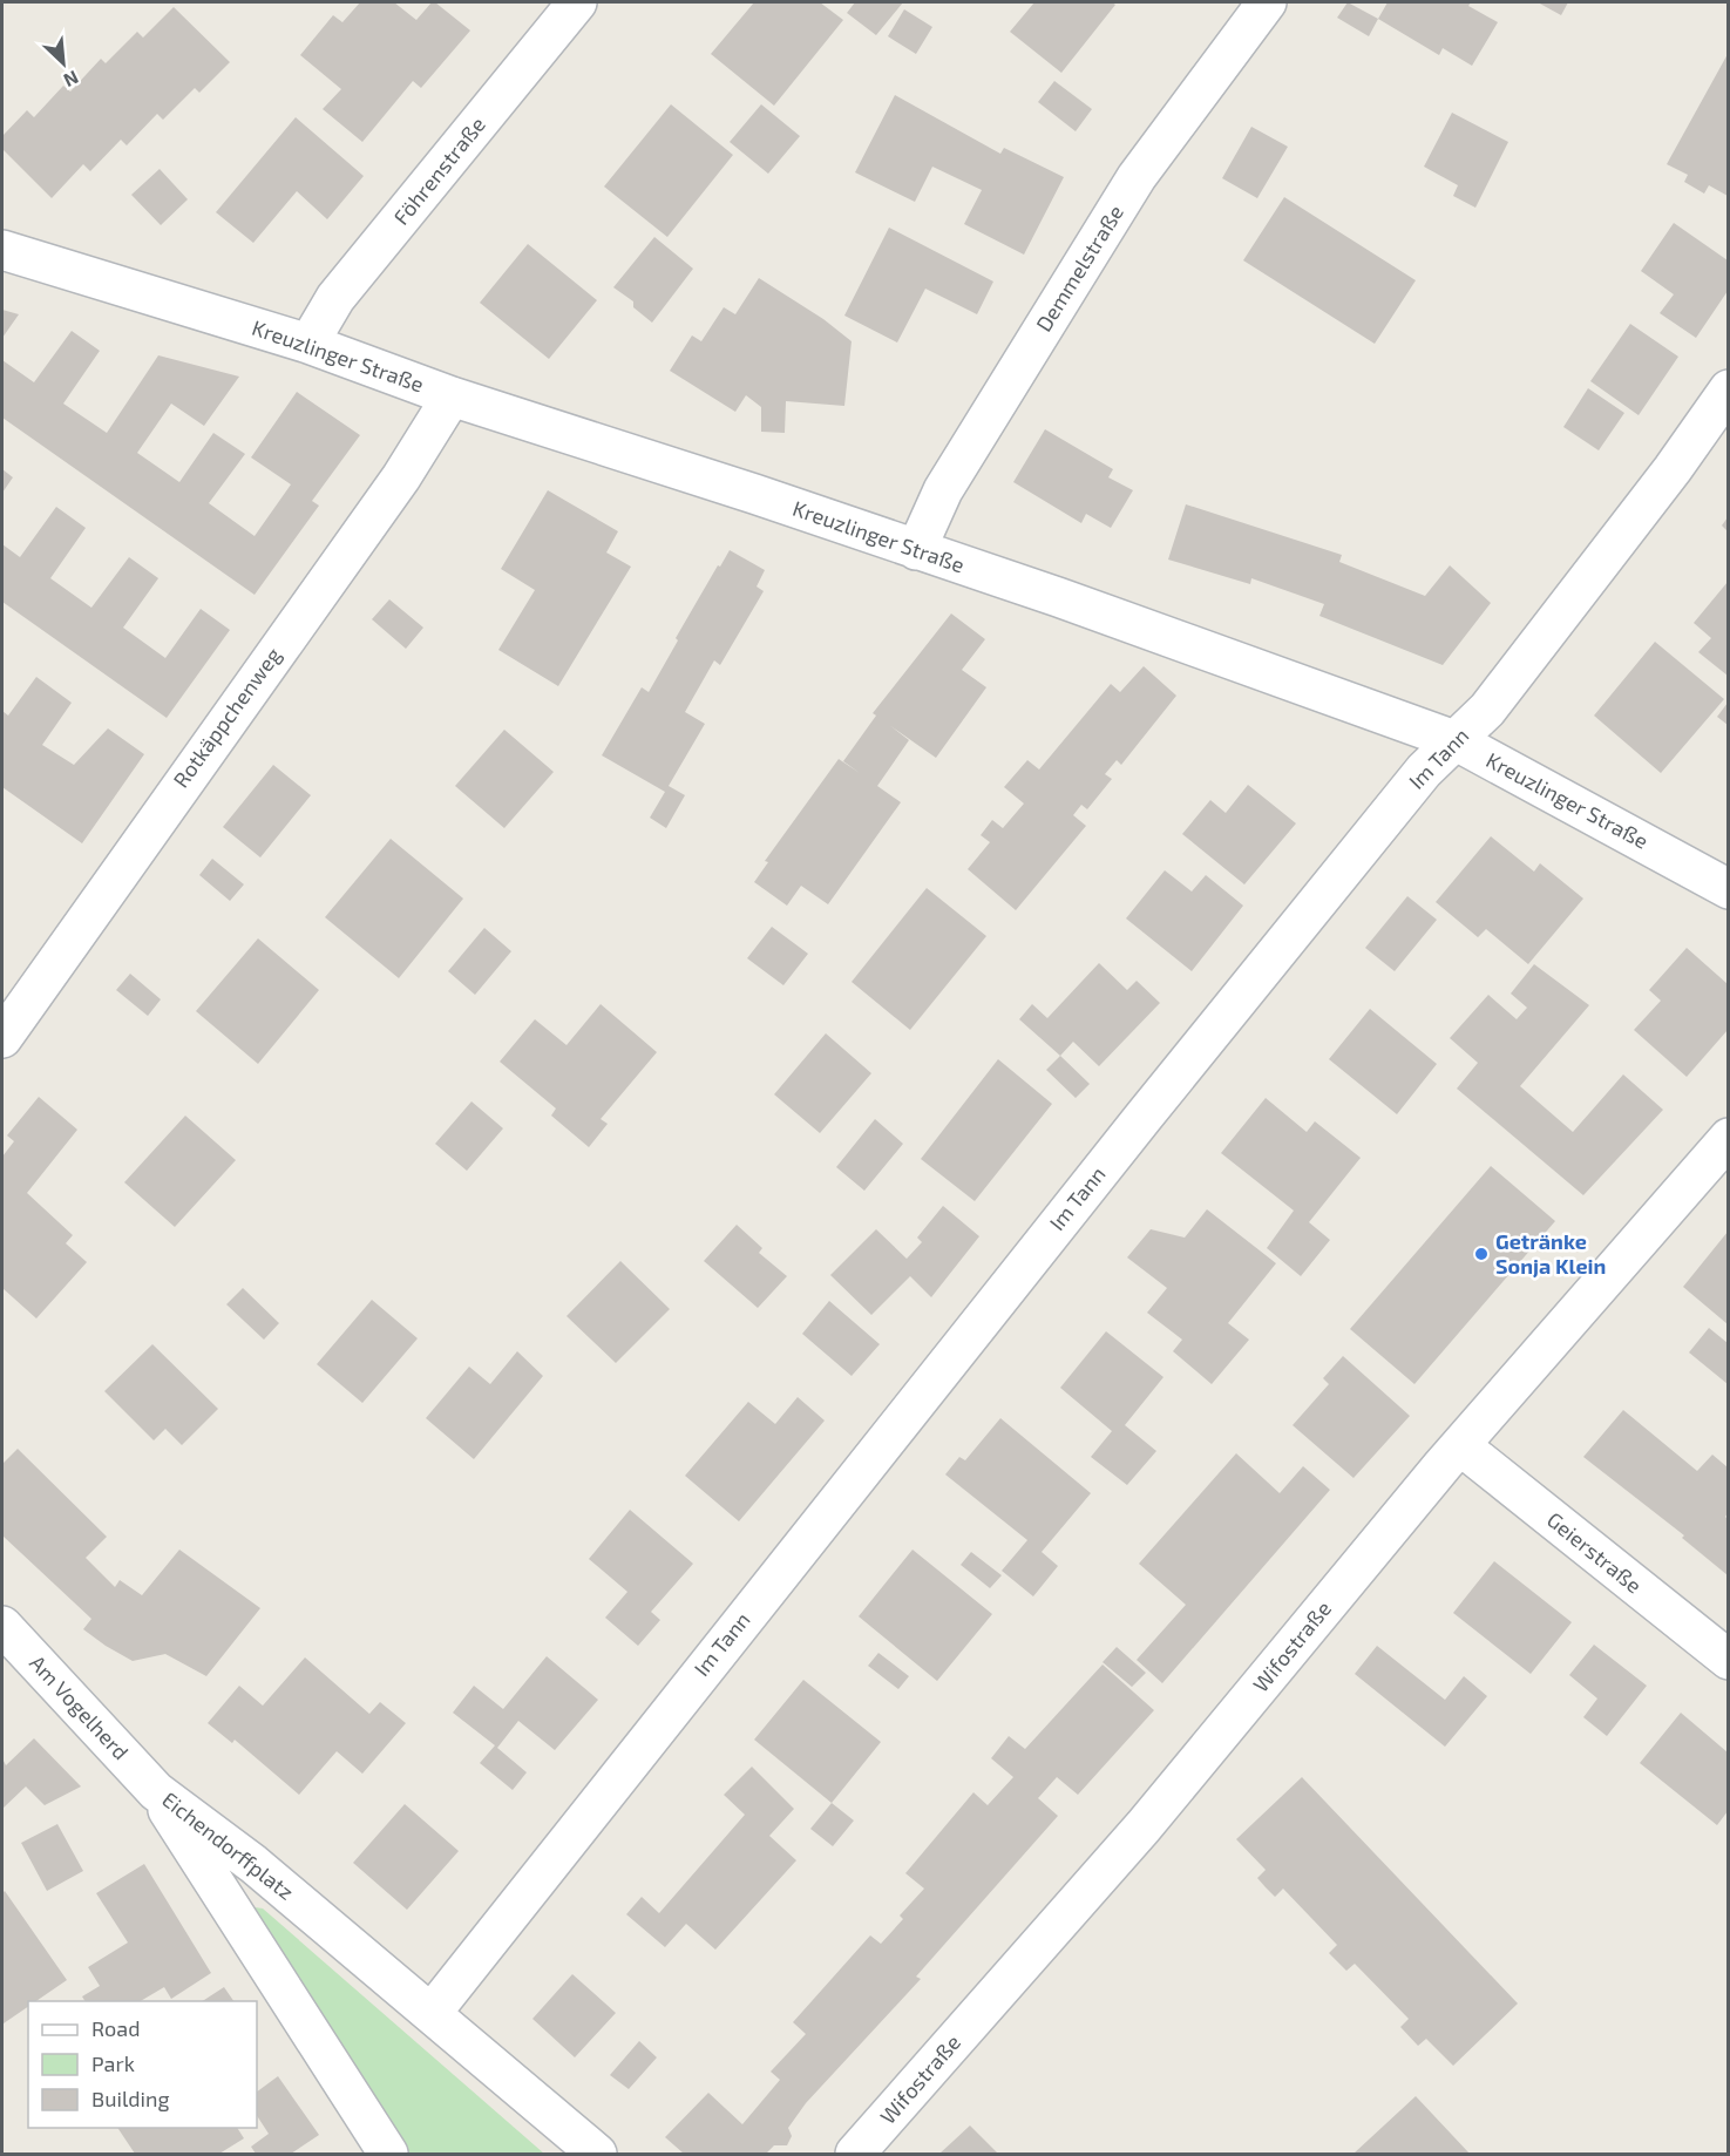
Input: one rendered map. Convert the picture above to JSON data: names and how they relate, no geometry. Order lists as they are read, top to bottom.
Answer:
{
  "streets": {
    "street": [
      "Föhrenstraße",
      "Demmelstraße",
      "Kreuzlinger Straße",
      "Rotkäppchenweg",
      "Im Tann",
      "Geierstraße",
      "Wifostraße",
      "Am Vogelherd",
      "Eichendorffplatz"
    ]
  },
  "crossings": [
    ["Föhrenstraße", "Kreuzlinger Straße"],
    ["Demmelstraße", "Kreuzlinger Straße"],
    ["Kreuzlinger Straße", "Rotkäppchenweg"],
    ["Kreuzlinger Straße", "Im Tann"],
    ["Im Tann", "Eichendorffplatz"],
    ["Geierstraße", "Wifostraße"],
    ["Am Vogelherd", "Eichendorffplatz"]
  ],
  "places": ["Getränke Sonja Klein"],
  "legend": ["Road", "Park", "Building"],
  "north": "bottom right"
}
